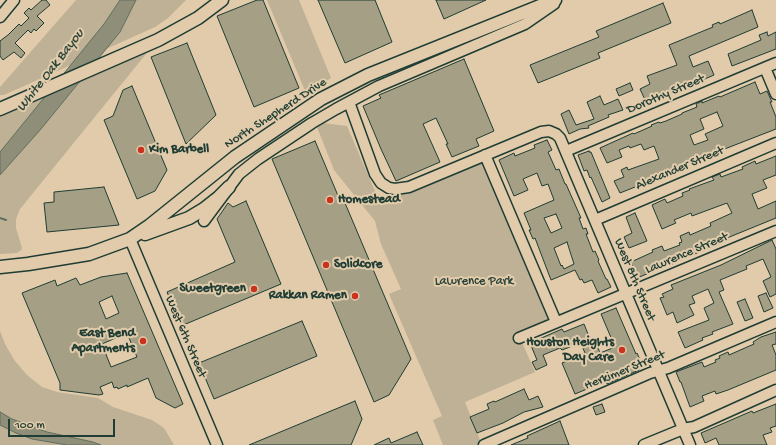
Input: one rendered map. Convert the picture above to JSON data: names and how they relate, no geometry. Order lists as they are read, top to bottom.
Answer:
{
  "streets": {
    "main road": ["North Shepherd Drive"],
    "street": [
      "Dorothy Street",
      "Alexander Street",
      "Lawrence Street",
      "West 8th Street",
      "West 6th Street",
      "Herkimer Street"
    ]
  },
  "crossings": [
    ["Dorothy Street", "West 8th Street"],
    ["North Shepherd Drive", "West 6th Street"],
    ["Alexander Street", "West 8th Street"],
    ["Lawrence Street", "West 8th Street"],
    ["West 8th Street", "Herkimer Street"]
  ],
  "water": ["White Oak Bayou"],
  "parks": ["Lawrence Park"],
  "places": [
    "Kim Barbell",
    "Homestead",
    "Solidcore",
    "Sweetgreen",
    "Rakkan Ramen",
    "East Bend Apartments",
    "Houston Heights Day Care"
  ],
  "scale_bar": "100 m"
}
